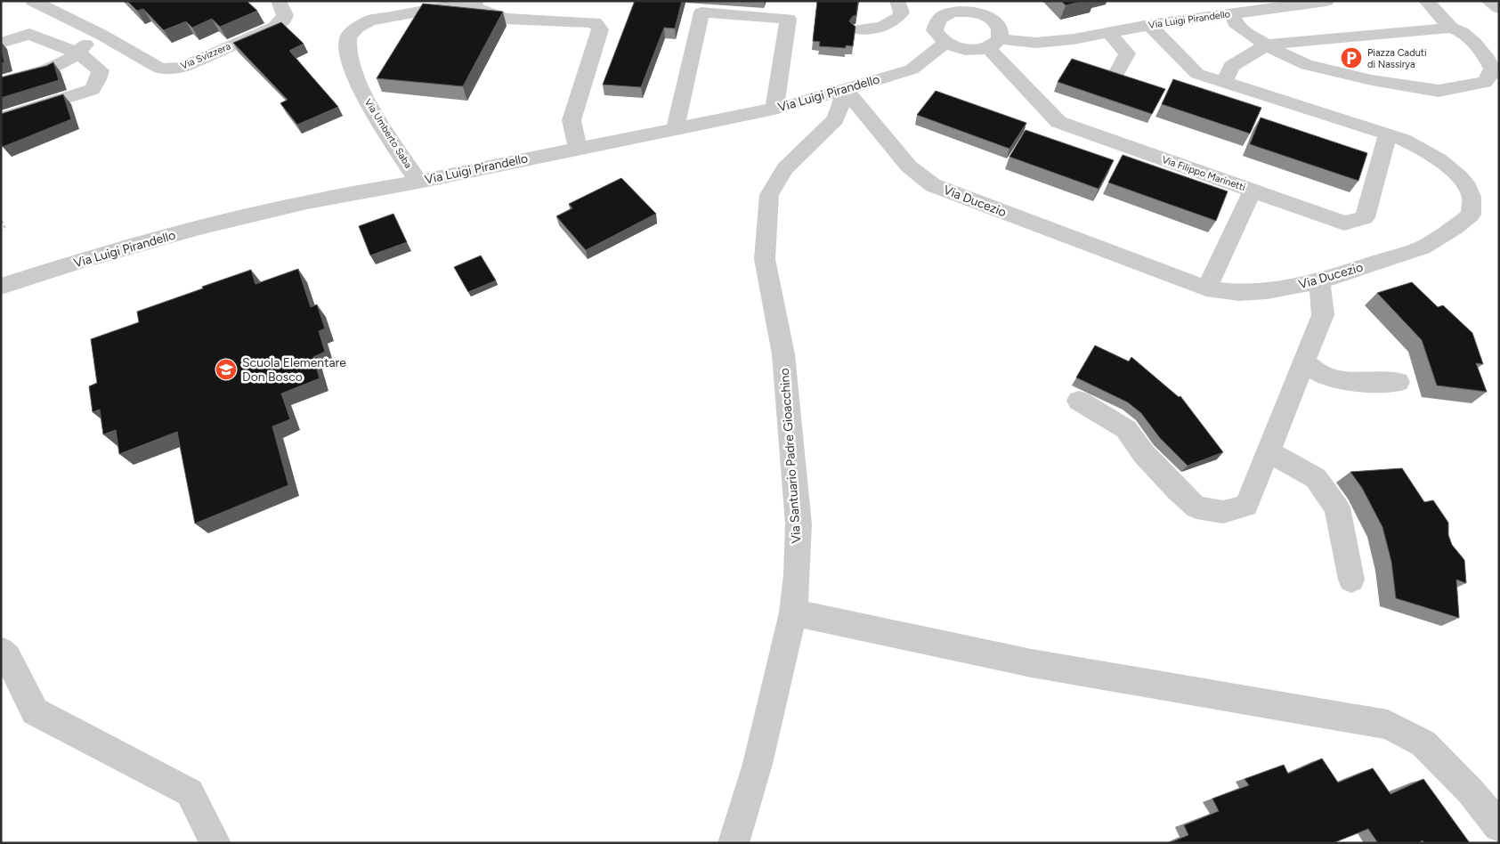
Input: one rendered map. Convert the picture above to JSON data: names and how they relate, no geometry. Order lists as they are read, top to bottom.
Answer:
{
  "streets": {
    "street": [
      "Via Luigi Pirandello",
      "Via Svizzera",
      "Via Umberto Saba",
      "Via Filippo Marinetti",
      "Via Ducezio",
      "Via Santuario Padre Gioacchino"
    ]
  },
  "crossings": [
    ["Via Luigi Pirandello", "Via Umberto Saba"],
    ["Via Luigi Pirandello", "Via Filippo Marinetti"],
    ["Via Luigi Pirandello", "Via Ducezio"],
    ["Via Luigi Pirandello", "Via Santuario Padre Gioacchino"],
    ["Via Filippo Marinetti", "Via Ducezio"],
    ["Via Ducezio", "Via Santuario Padre Gioacchino"]
  ],
  "places": {
    "parking": ["Piazza Caduti di Nassirya"],
    "school or university": ["Scuola Elementare Don Bosco"]
  }
}
